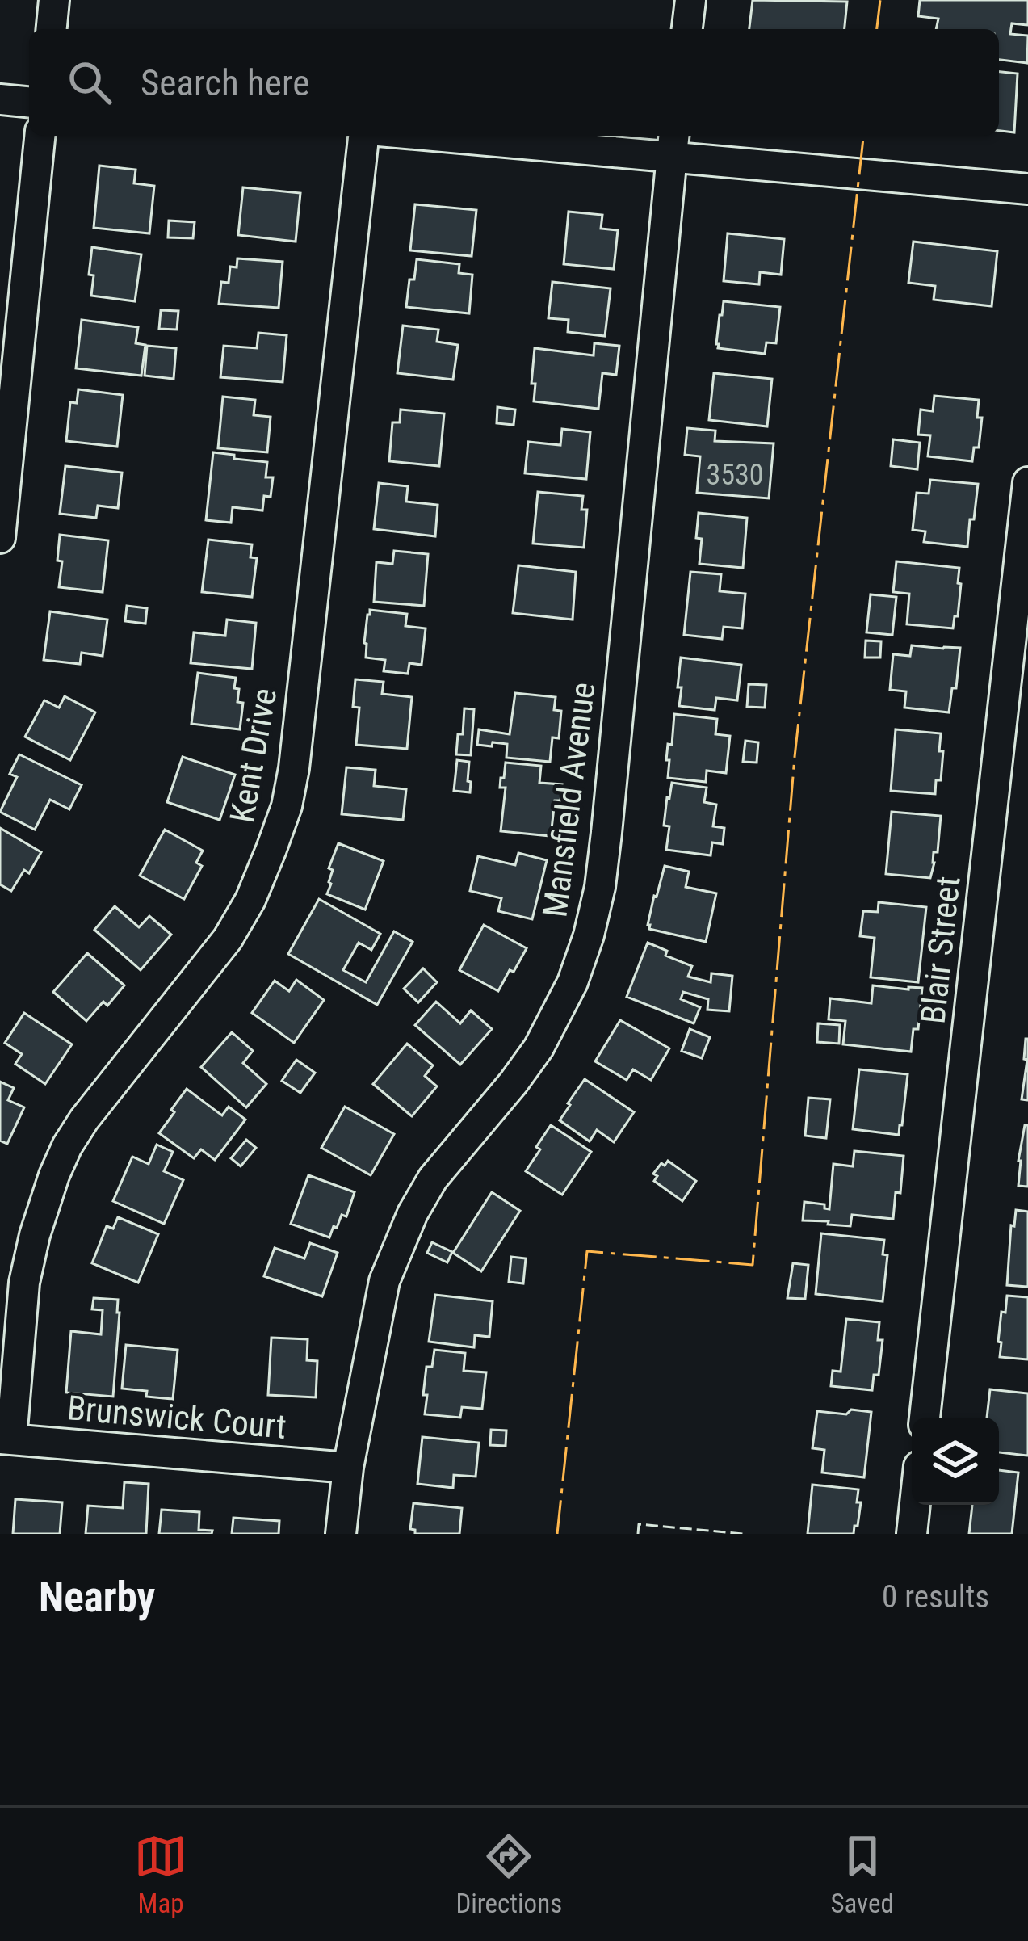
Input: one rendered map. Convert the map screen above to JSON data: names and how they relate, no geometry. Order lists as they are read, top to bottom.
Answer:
{
  "streets": {
    "street": [
      "Kent Drive",
      "Mansfield Avenue",
      "Blair Street",
      "Brunswick Court"
    ]
  },
  "crossings": [
    ["Kent Drive", "Brunswick Court"],
    ["Mansfield Avenue", "Brunswick Court"]
  ],
  "house_numbers": ["3530"],
  "page": {
    "search": "Search here",
    "heading": ["Nearby", "0 results"],
    "nav": ["Map", "Directions", "Saved"]
  }
}
